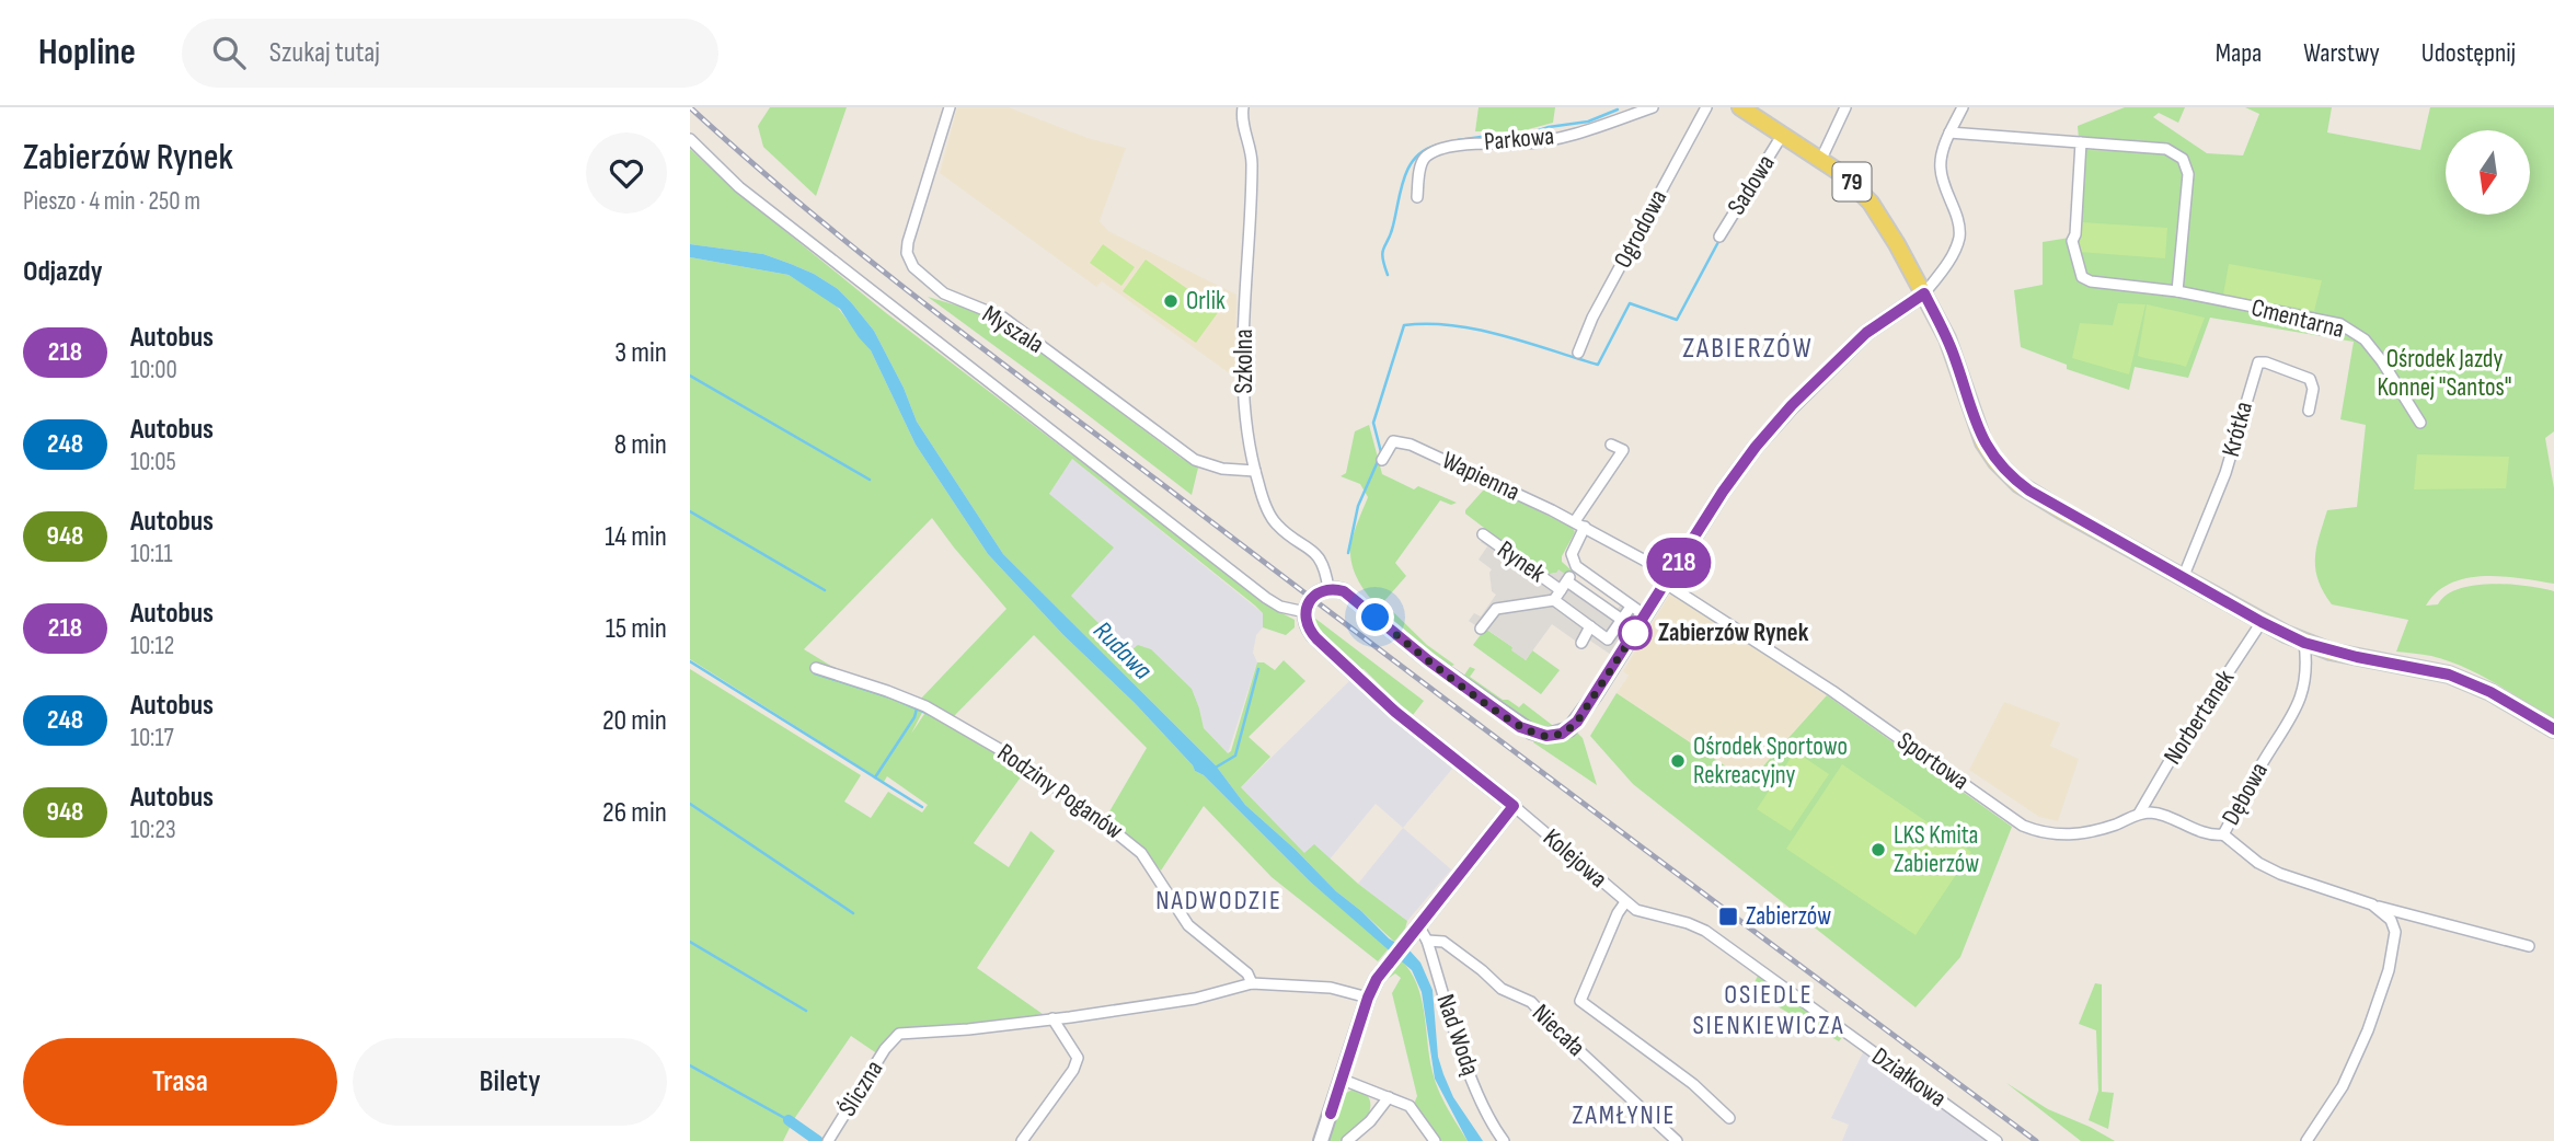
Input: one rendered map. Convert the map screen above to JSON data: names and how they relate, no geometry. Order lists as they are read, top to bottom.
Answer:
{
  "streets": {
    "main road": ["79"],
    "street": [
      "Parkowa",
      "Sadowa",
      "Ogrodowa",
      "Cmentarna",
      "Myszala",
      "Szkolna",
      "Krótka",
      "Wapienna",
      "Rynek",
      "Norbertanek",
      "Sportowa",
      "Rodziny Poganów",
      "Dębowa",
      "Kolejowa",
      "Niecała",
      "Nad Wodą",
      "Działkowa",
      "Śliczna"
    ]
  },
  "crossings": [
    ["79", "Sadowa"],
    ["79", "Krótka"],
    ["79", "Norbertanek"],
    ["79", "Dębowa"],
    ["Myszala", "Szkolna"],
    ["Wapienna", "Sportowa"],
    ["Norbertanek", "Sportowa"],
    ["Kolejowa", "Działkowa"],
    ["Niecała", "Nad Wodą"]
  ],
  "districts": [
    "ZABIERZÓW",
    "NADWODZIE",
    "OSIEDLE SIENKIEWICZA",
    "ZAMŁYNIE"
  ],
  "water": ["Rudawa"],
  "parks": ["Ośrodek Jazdy Konnej \"Santos\""],
  "places": {
    "other": [
      "Orlik",
      "Zabierzów Rynek",
      "Ośrodek Sportowo Rekreacyjny",
      "LKS Kmita Zabierzów"
    ],
    "transit": ["Zabierzów"]
  },
  "lines": ["bus line 218"],
  "north": "bottom",
  "page": {
    "header": "Hopline",
    "search": "Szukaj tutaj",
    "nav": ["Mapa", "Warstwy", "Udostępnij"],
    "heading": [
      ["Zabierzów Rynek", "Pieszo · 4 min · 250 m"],
      "Odjazdy"
    ],
    "on_map": "218",
    "list": [
      {
        "mark": "218",
        "name": "Autobus",
        "note": "10:00",
        "value": "3 min"
      },
      {
        "mark": "248",
        "name": "Autobus",
        "note": "10:05",
        "value": "8 min"
      },
      {
        "mark": "948",
        "name": "Autobus",
        "note": "10:11",
        "value": "14 min"
      },
      {
        "mark": "218",
        "name": "Autobus",
        "note": "10:12",
        "value": "15 min"
      },
      {
        "mark": "248",
        "name": "Autobus",
        "note": "10:17",
        "value": "20 min"
      },
      {
        "mark": "948",
        "name": "Autobus",
        "note": "10:23",
        "value": "26 min"
      }
    ],
    "buttons": ["Trasa", "Bilety"]
  }
}
